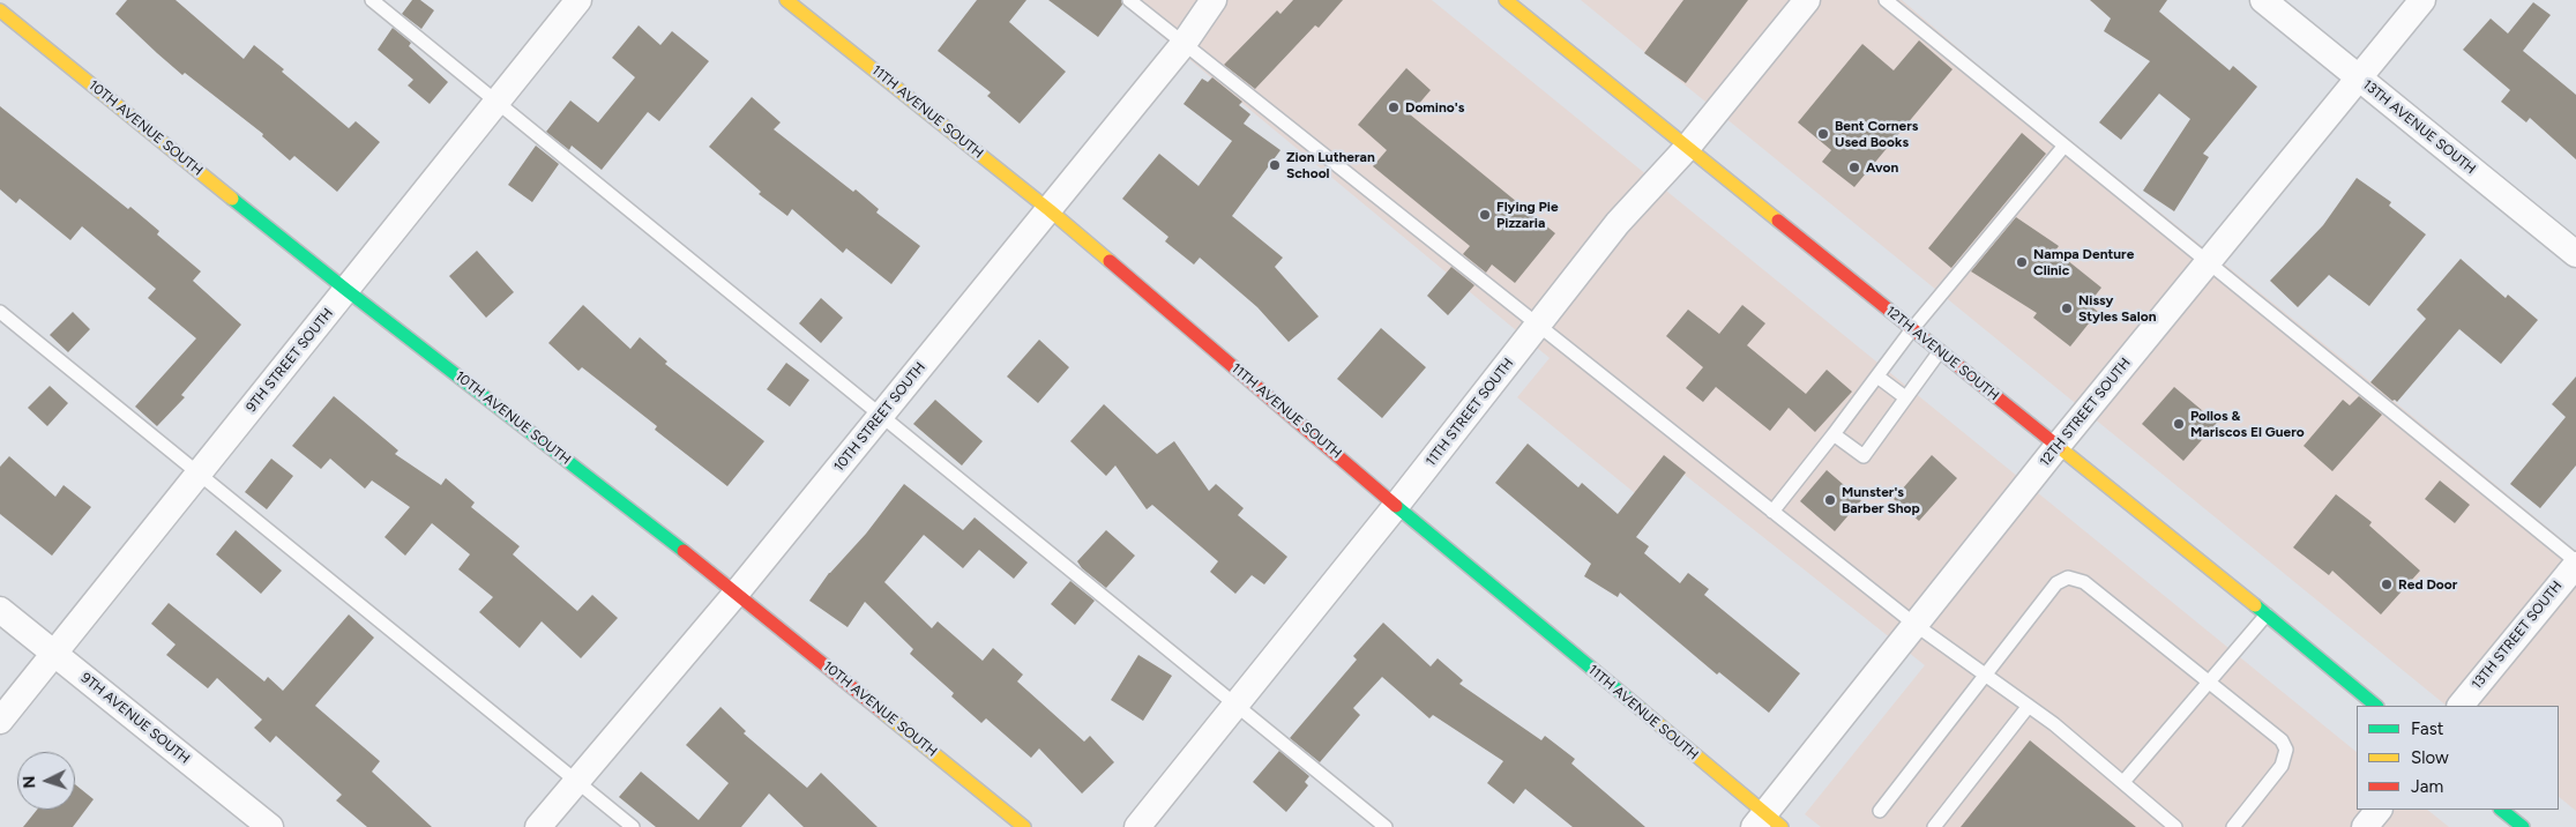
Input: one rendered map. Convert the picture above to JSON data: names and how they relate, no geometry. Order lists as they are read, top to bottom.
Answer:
{
  "streets": {
    "street": [
      "11TH AVENUE SOUTH",
      "13TH AVENUE SOUTH",
      "10TH AVENUE SOUTH",
      "12TH AVENUE SOUTH",
      "9TH STREET SOUTH",
      "11TH STREET SOUTH",
      "12TH STREET SOUTH",
      "10TH STREET SOUTH",
      "13TH STREET SOUTH",
      "9TH AVENUE SOUTH"
    ]
  },
  "crossings": [
    ["11TH AVENUE SOUTH", "11TH STREET SOUTH"],
    ["11TH AVENUE SOUTH", "12TH STREET SOUTH"],
    ["11TH AVENUE SOUTH", "10TH STREET SOUTH"],
    ["13TH AVENUE SOUTH", "12TH STREET SOUTH"],
    ["10TH AVENUE SOUTH", "9TH STREET SOUTH"],
    ["10TH AVENUE SOUTH", "10TH STREET SOUTH"],
    ["12TH AVENUE SOUTH", "11TH STREET SOUTH"],
    ["12TH AVENUE SOUTH", "12TH STREET SOUTH"],
    ["9TH STREET SOUTH", "9TH AVENUE SOUTH"]
  ],
  "places": [
    "Domino's",
    "Bent Corners Used Books",
    "Zion Lutheran School",
    "Avon",
    "Flying Pie Pizzaria",
    "Nampa Denture Clinic",
    "Nissy Styles Salon",
    "Pollos & Mariscos El Guero",
    "Munster's Barber Shop",
    "Red Door"
  ],
  "legend": ["Fast", "Slow", "Jam"],
  "north": "left"
}
